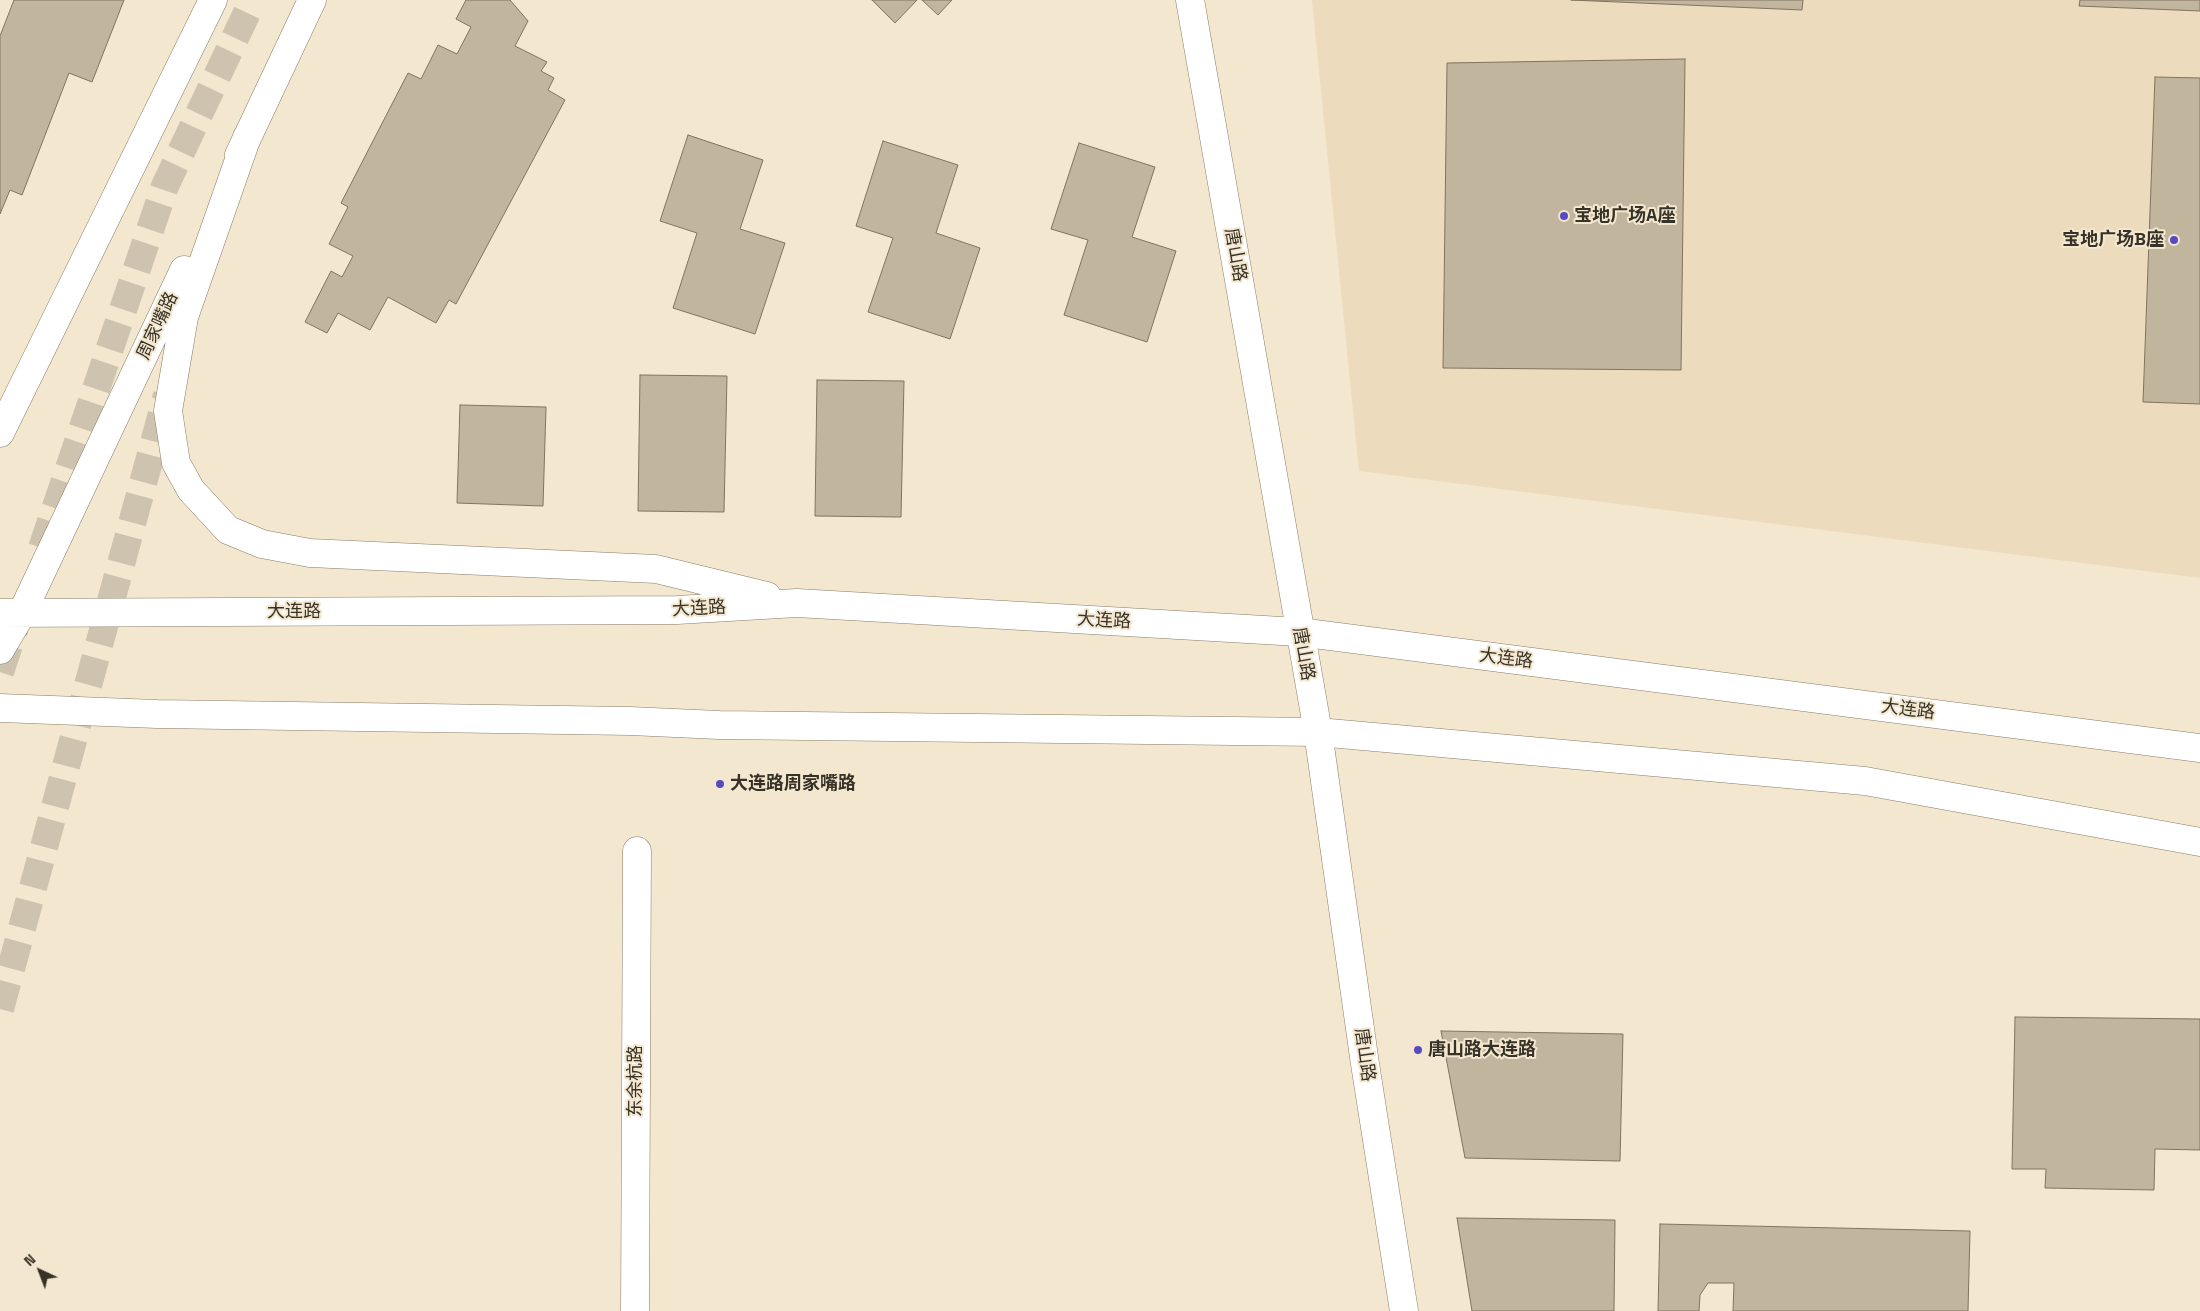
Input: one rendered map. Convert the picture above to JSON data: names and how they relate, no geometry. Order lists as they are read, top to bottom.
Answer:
{
  "streets": {
    "main road": [
      "唐山路",
      "周家嘴路",
      "大连路",
      "东余杭路"
    ]
  },
  "crossings": [
    ["唐山路", "大连路"],
    ["周家嘴路", "大连路"]
  ],
  "places": [
    "宝地广场A座",
    "宝地广场B座",
    "大连路周家嘴路",
    "唐山路大连路"
  ],
  "north": "top left"
}
